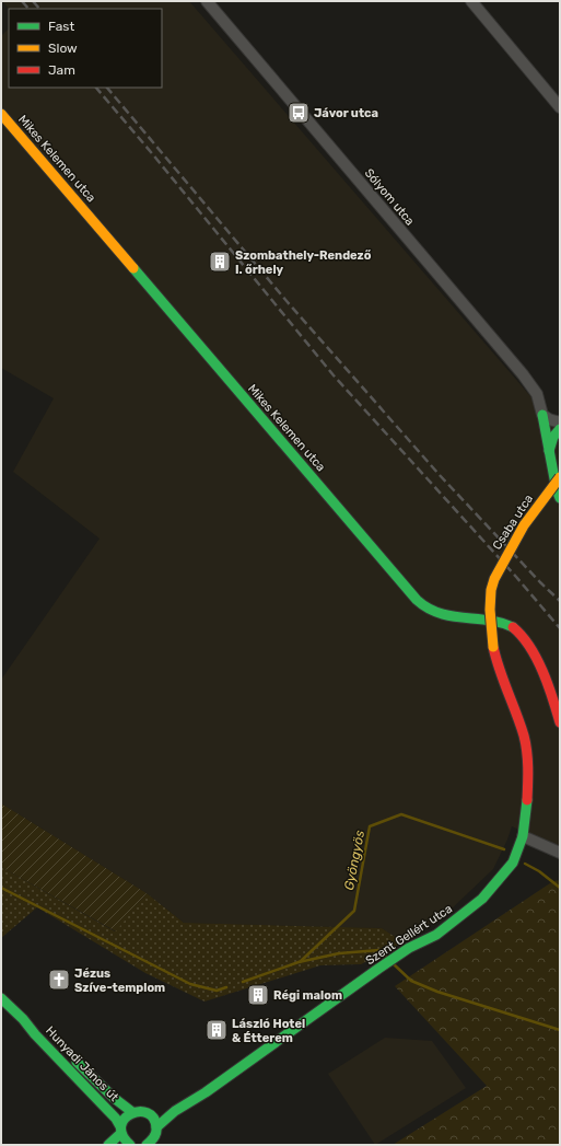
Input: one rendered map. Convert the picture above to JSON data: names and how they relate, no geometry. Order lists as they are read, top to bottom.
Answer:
{
  "streets": {
    "street": [
      "Mikes Kelemen utca",
      "Sólyom utca",
      "Csaba utca",
      "Szent Gellért utca",
      "Hunyadi János út"
    ]
  },
  "crossings": [
    ["Csaba utca", "Szent Gellért utca"]
  ],
  "water": ["Gyöngyös"],
  "places": {
    "bus stop": ["Jávor utca"],
    "building": ["Szombathely-Rendező I. őrhely", "Régi malom", "László Hotel & Étterem"],
    "church": ["Jézus Szíve-templom"]
  },
  "legend": ["Fast", "Slow", "Jam"]
}
